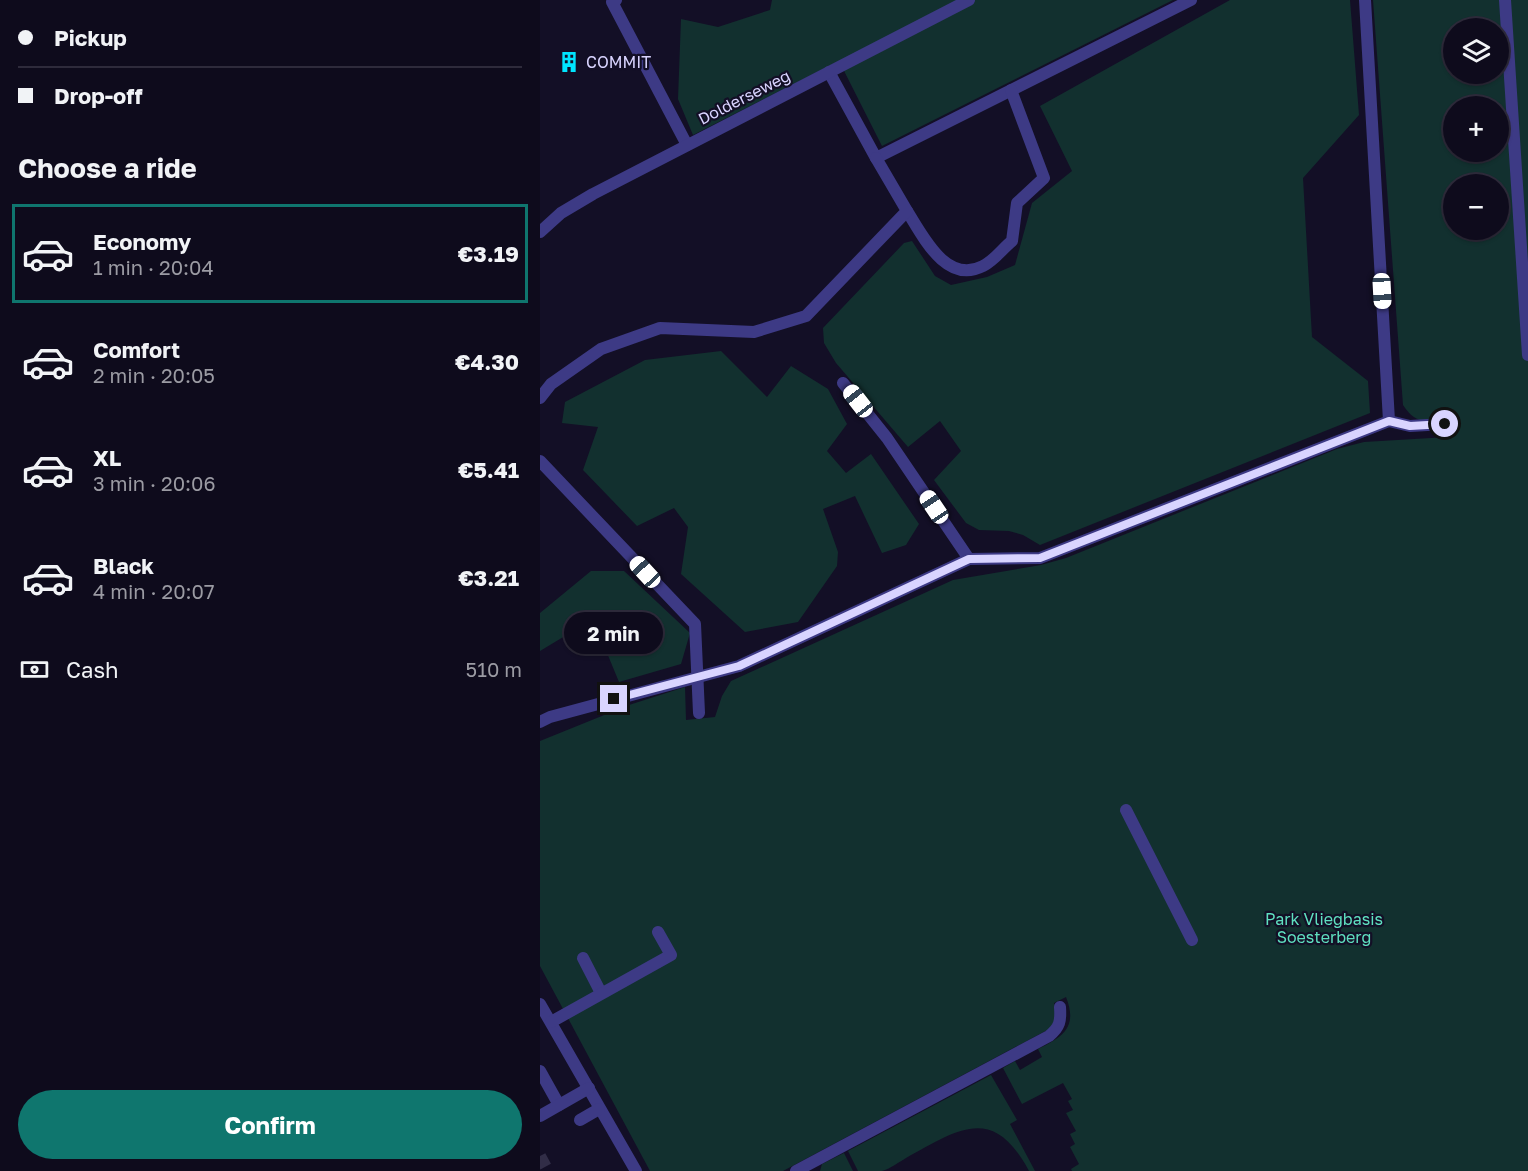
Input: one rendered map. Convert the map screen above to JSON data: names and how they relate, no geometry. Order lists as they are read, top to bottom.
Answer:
{
  "streets": {
    "lane": ["Dolderseweg"]
  },
  "parks": ["Park Vliegbasis Soesterberg"],
  "places": {
    "building": ["COMMIT"]
  },
  "page": {
    "banner": ["Pickup", "Drop-off"],
    "map_buttons": ["+", "−"],
    "heading": "Choose a ride",
    "list": [
      {
        "name": "Economy",
        "note": "1 min · 20:04",
        "value": "€3.19"
      },
      {
        "name": "Comfort",
        "note": "2 min · 20:05",
        "value": "€4.30"
      },
      {
        "name": "XL",
        "note": "3 min · 20:06",
        "value": "€5.41"
      },
      {
        "name": "Black",
        "note": "4 min · 20:07",
        "value": "€3.21"
      }
    ],
    "bubble": "2 min",
    "pay": ["Cash", "510 m"],
    "buttons": "Confirm"
  }
}
